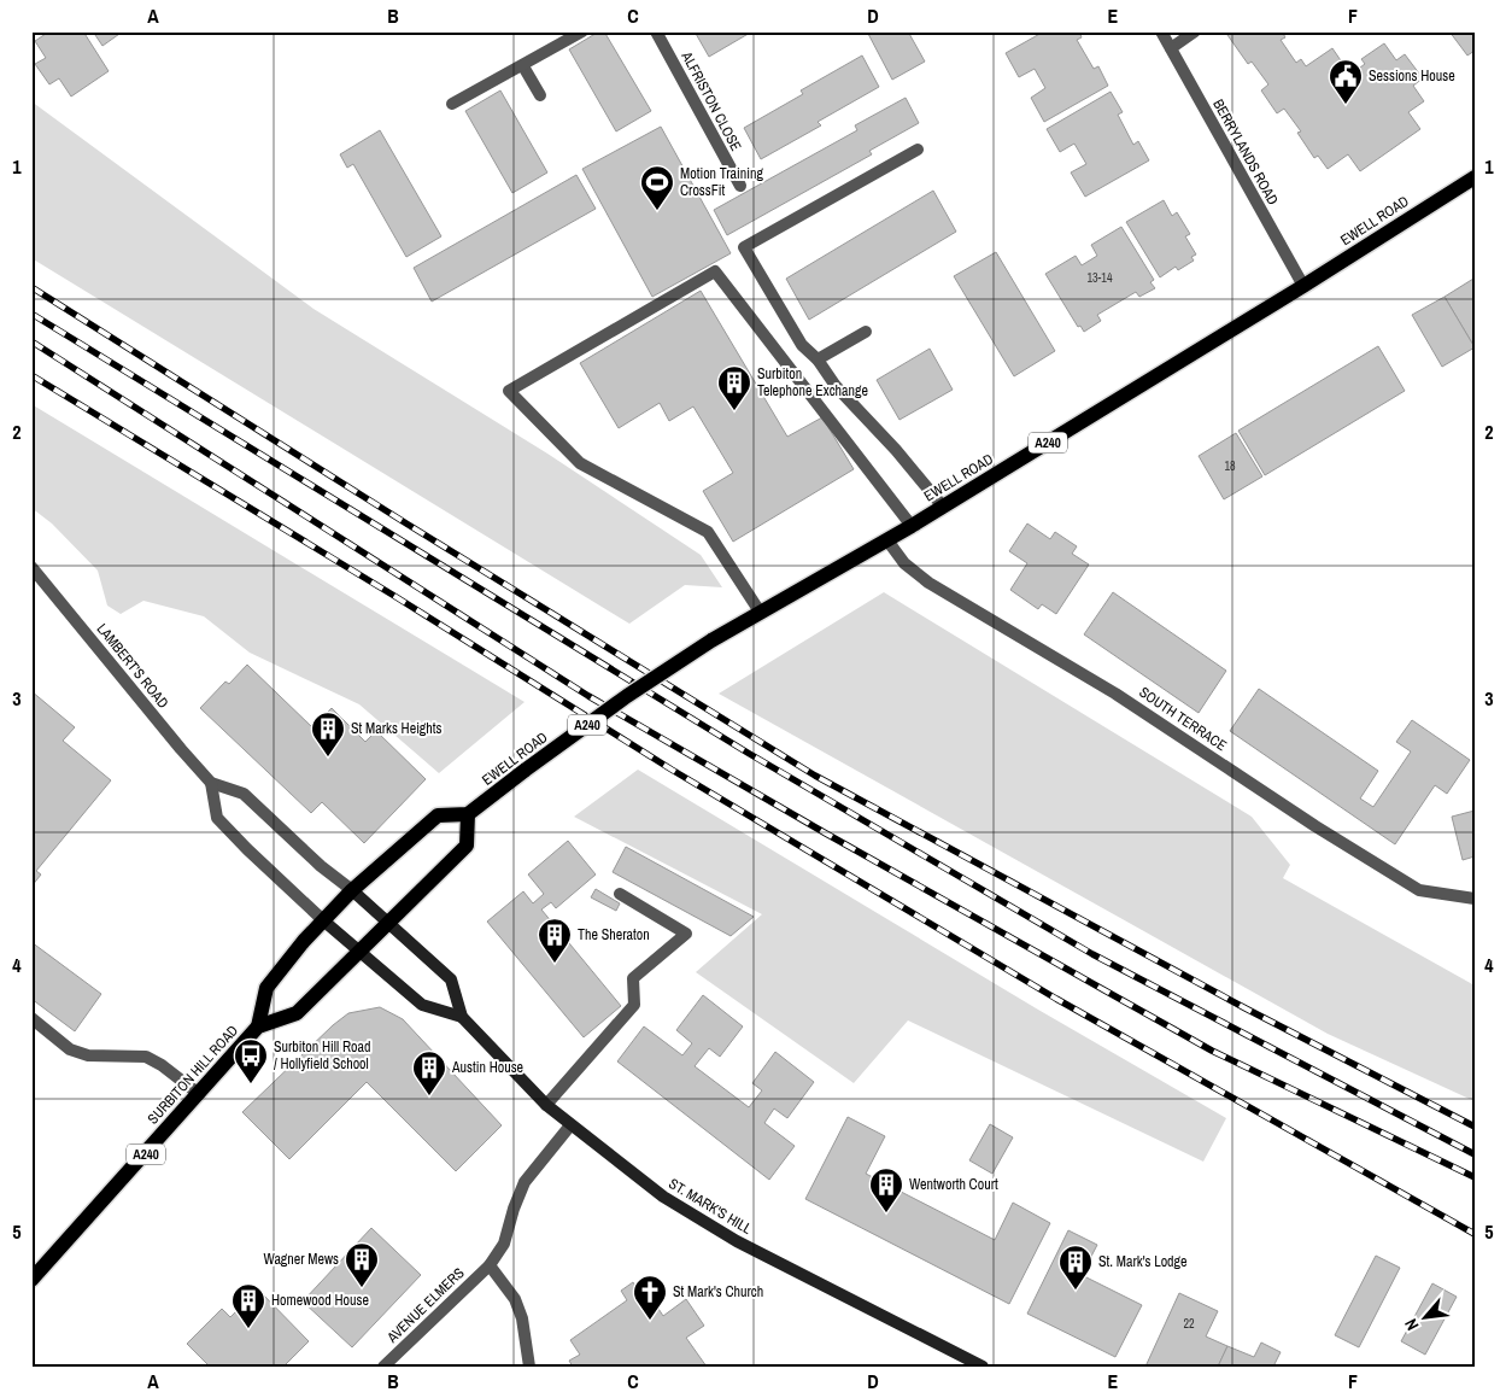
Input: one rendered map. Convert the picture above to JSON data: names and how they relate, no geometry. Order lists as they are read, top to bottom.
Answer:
{
  "streets": {
    "main road": [
      "EWELL ROAD",
      "A240",
      "SURBITON HILL ROAD",
      "ST. MARK'S HILL"
    ],
    "street": [
      "ALFRISTON CLOSE",
      "BERRYLANDS ROAD",
      "LAMBERT'S ROAD",
      "SOUTH TERRACE",
      "AVENUE ELMERS"
    ]
  },
  "crossings": [
    ["BERRYLANDS ROAD", "EWELL ROAD"],
    ["EWELL ROAD", "A240"],
    ["EWELL ROAD", "SOUTH TERRACE"],
    ["A240", "LAMBERT'S ROAD"],
    ["A240", "SURBITON HILL ROAD"],
    ["A240", "ST. MARK'S HILL"],
    ["LAMBERT'S ROAD", "ST. MARK'S HILL"],
    ["SURBITON HILL ROAD", "ST. MARK'S HILL"],
    ["ST. MARK'S HILL", "AVENUE ELMERS"]
  ],
  "places": {
    "public building": ["Sessions House"],
    "sports": ["Motion Training CrossFit"],
    "building": [
      "Surbiton Telephone Exchange",
      "St Marks Heights",
      "The Sheraton",
      "Austin House",
      "Wentworth Court",
      "Wagner Mews",
      "St. Mark's Lodge",
      "Homewood House"
    ],
    "bus stop": ["Surbiton Hill Road / Hollyfield School"],
    "church": ["St Mark's Church"]
  },
  "house_numbers": ["13-14", "18", "22"],
  "north": "bottom left",
  "grid": {
    "columns": [
      "A",
      "B",
      "C",
      "D",
      "E",
      "F"
    ],
    "rows": [
      "1",
      "2",
      "3",
      "4",
      "5"
    ]
  }
}
